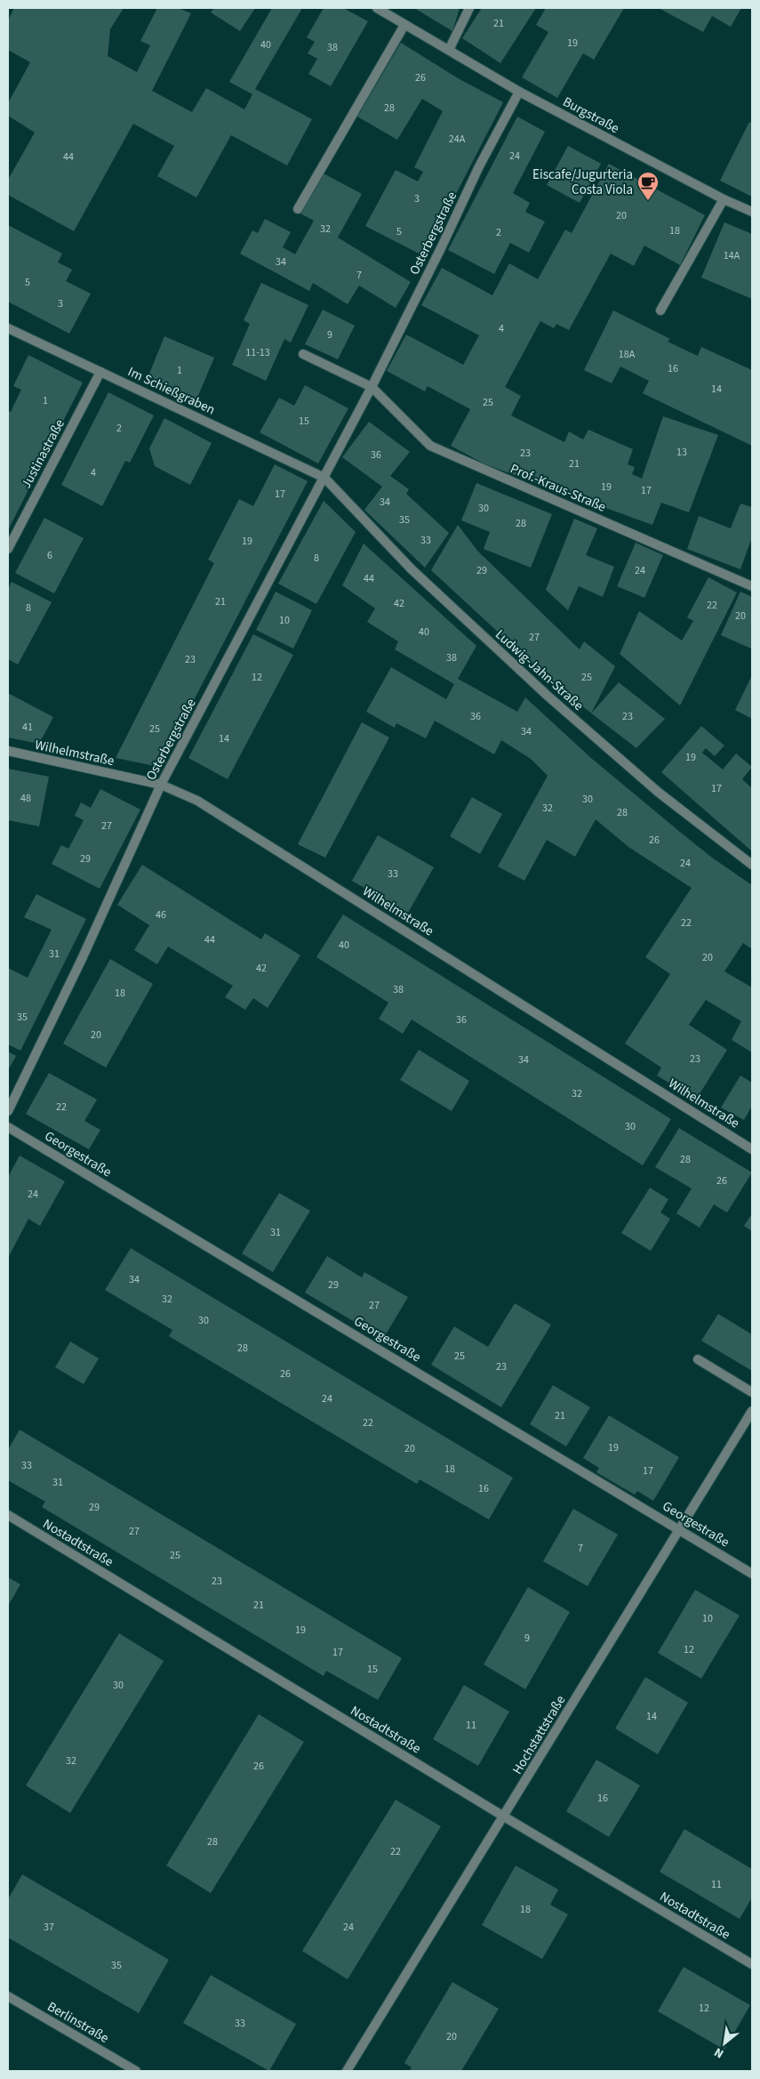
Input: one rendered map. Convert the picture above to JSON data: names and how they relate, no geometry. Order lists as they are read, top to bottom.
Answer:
{
  "streets": {
    "street": [
      "Burgstraße",
      "Osterbergstraße",
      "Im Schießgraben",
      "Justinastraße",
      "Prof.-Kraus-Straße",
      "Ludwig-Jahn-Straße",
      "Wilhelmstraße",
      "Georgestraße",
      "Nostadtstraße",
      "Hochstattstraße",
      "Berlinstraße"
    ]
  },
  "crossings": [
    ["Burgstraße", "Osterbergstraße"],
    ["Osterbergstraße", "Im Schießgraben"],
    ["Osterbergstraße", "Prof.-Kraus-Straße"],
    ["Osterbergstraße", "Ludwig-Jahn-Straße"],
    ["Osterbergstraße", "Wilhelmstraße"],
    ["Im Schießgraben", "Justinastraße"],
    ["Im Schießgraben", "Ludwig-Jahn-Straße"],
    ["Georgestraße", "Hochstattstraße"],
    ["Nostadtstraße", "Hochstattstraße"]
  ],
  "places": {
    "cafe": ["Eiscafe/Jugurteria Costa Viola"]
  },
  "house_numbers": [
    "21",
    "19",
    "40",
    "38",
    "26",
    "28",
    "24A",
    "24",
    "44",
    "3",
    "20",
    "32",
    "18",
    "5",
    "2",
    "14A",
    "34",
    "7",
    "5",
    "3",
    "4",
    "9",
    "11-13",
    "18A",
    "16",
    "1",
    "14",
    "1",
    "25",
    "15",
    "2",
    "13",
    "23",
    "36",
    "21",
    "4",
    "19",
    "17",
    "17",
    "34",
    "30",
    "35",
    "28",
    "33",
    "19",
    "6",
    "8",
    "29",
    "24",
    "44",
    "21",
    "42",
    "22",
    "8",
    "20",
    "10",
    "40",
    "27",
    "38",
    "23",
    "12",
    "25",
    "36",
    "23",
    "41",
    "25",
    "34",
    "14",
    "19",
    "17",
    "48",
    "30",
    "32",
    "28",
    "27",
    "26",
    "29",
    "24",
    "33",
    "46",
    "22",
    "44",
    "40",
    "31",
    "20",
    "42",
    "38",
    "18",
    "35",
    "36",
    "20",
    "23",
    "34",
    "32",
    "22",
    "30",
    "28",
    "26",
    "24",
    "31",
    "34",
    "29",
    "32",
    "27",
    "30",
    "28",
    "25",
    "23",
    "26",
    "24",
    "21",
    "22",
    "19",
    "20",
    "33",
    "18",
    "17",
    "31",
    "16",
    "29",
    "27",
    "7",
    "25",
    "23",
    "21",
    "10",
    "19",
    "9",
    "12",
    "17",
    "15",
    "30",
    "14",
    "11",
    "32",
    "26",
    "16",
    "28",
    "22",
    "11",
    "18",
    "37",
    "24",
    "35",
    "12",
    "33",
    "20"
  ],
  "north": "bottom left"
}
